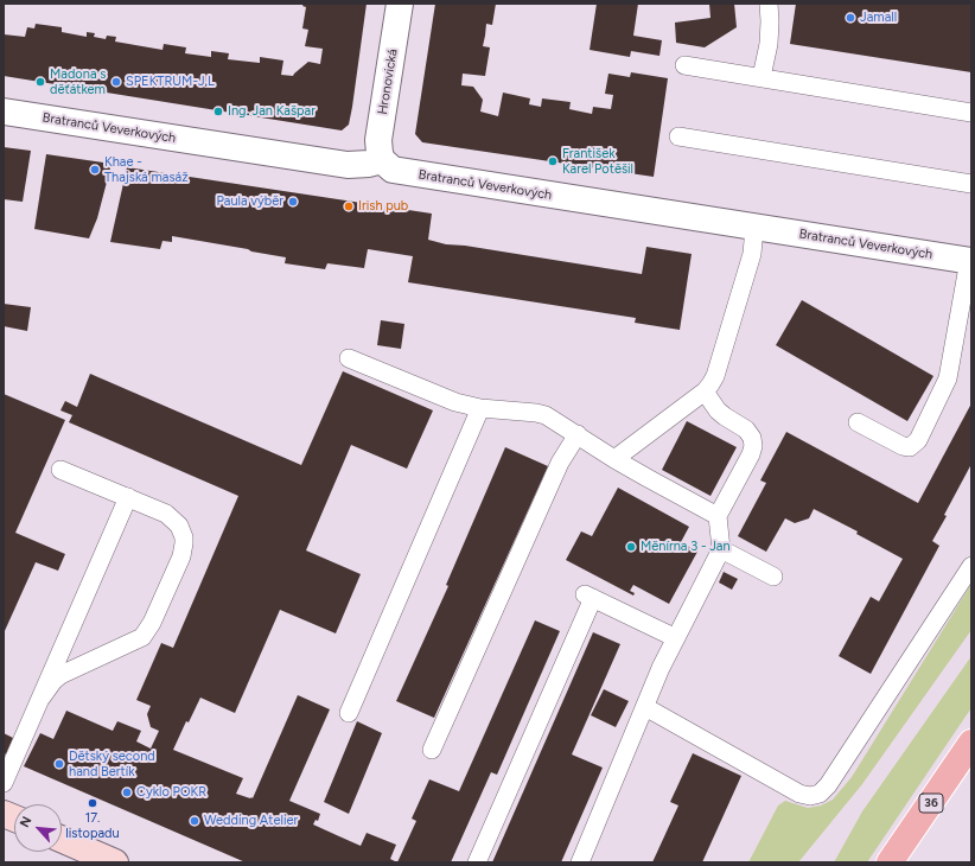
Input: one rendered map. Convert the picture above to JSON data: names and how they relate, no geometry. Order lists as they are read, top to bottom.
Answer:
{
  "streets": {
    "main road": ["36"],
    "street": ["Hronovická", "Bratranců Veverkových"]
  },
  "crossings": [
    ["Hronovická", "Bratranců Veverkových"]
  ],
  "places": [
    "Jamall",
    "Madona s děťátkem",
    "SPEKTRUM-J.L",
    "Ing. Jan Kašpar",
    "František Karel Potěšil",
    "Khae - Thajská masáž",
    "Paula výběr",
    "Irish pub",
    "Měnírna 3 - Jan",
    "Dětský second hand Bertík",
    "Cyklo POKR",
    "17. listopadu",
    "Wedding Atelier"
  ],
  "north": "top left"
}
